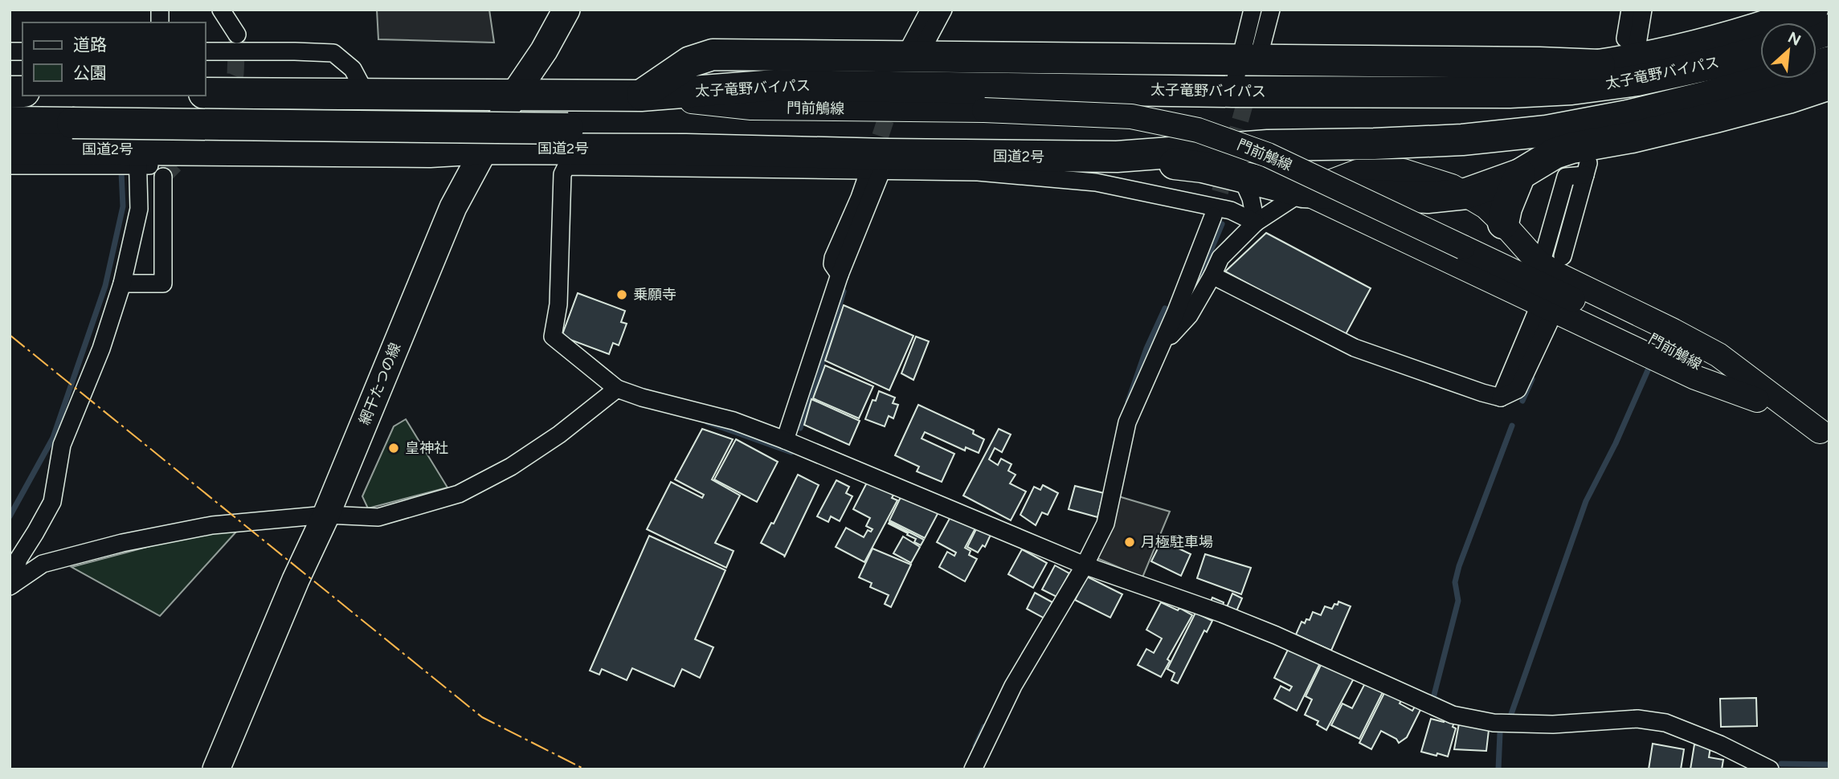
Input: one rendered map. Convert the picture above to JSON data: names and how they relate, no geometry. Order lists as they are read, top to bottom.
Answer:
{
  "streets": {
    "highway": ["太子竜野バイパス", "国道2号"],
    "main road": ["門前鵤線", "網干たつの線"]
  },
  "crossings": [
    ["太子竜野バイパス", "門前鵤線"],
    ["国道2号", "網干たつの線"]
  ],
  "places": ["乗願寺", "皇神社", "月極駐車場"],
  "legend": ["道路", "公園"],
  "north": "top right"
}
